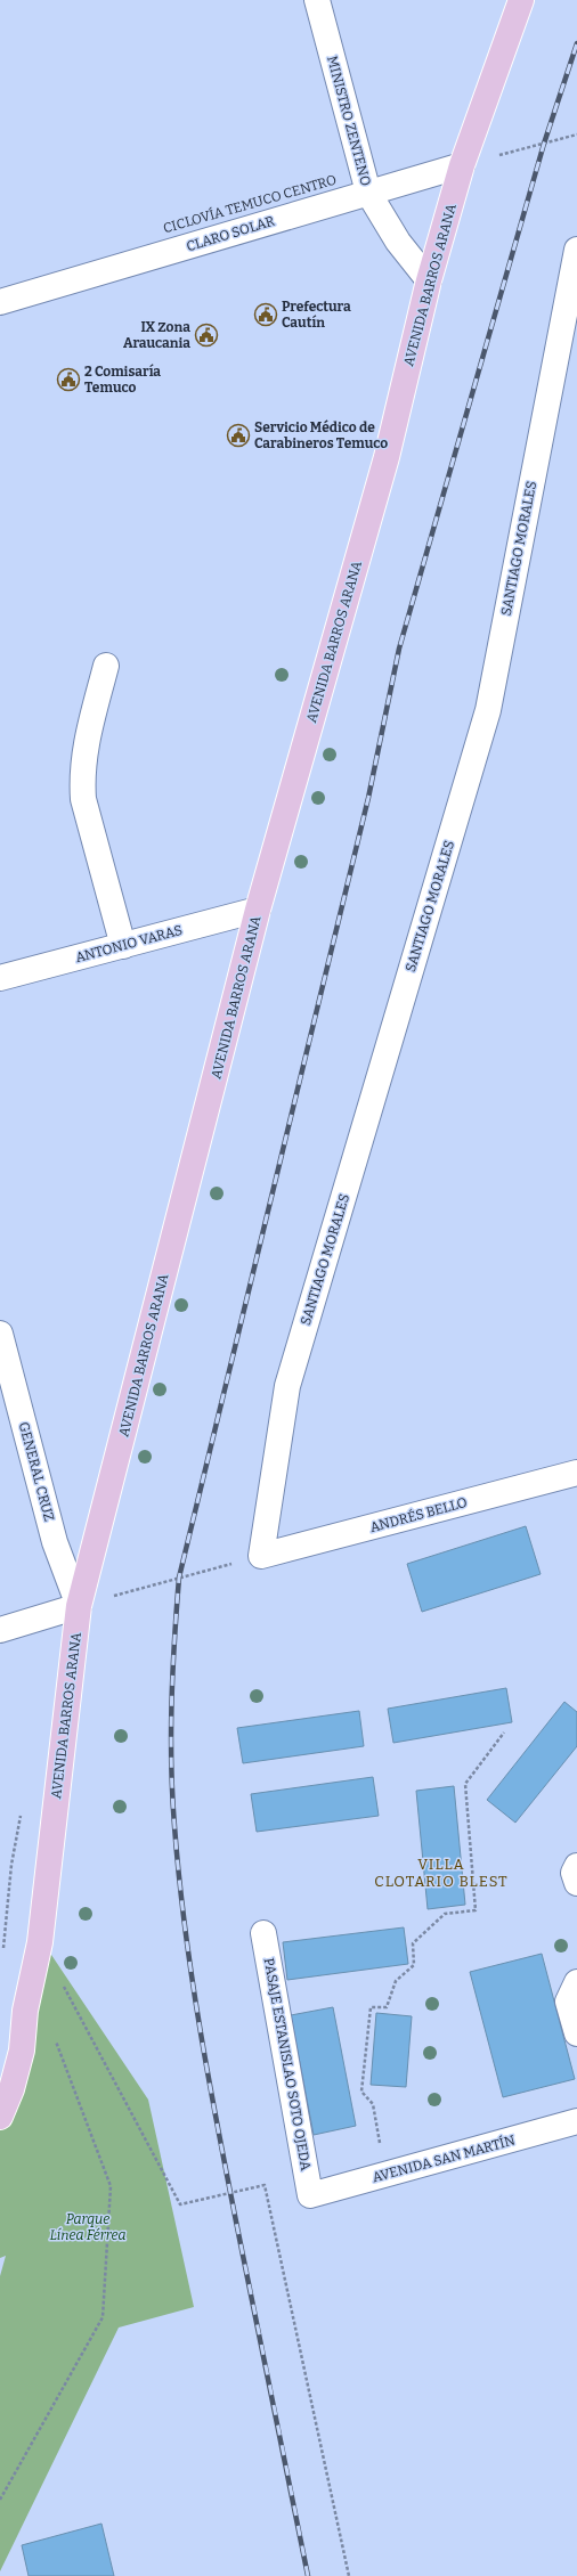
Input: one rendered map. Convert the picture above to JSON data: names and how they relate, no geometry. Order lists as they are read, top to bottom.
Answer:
{
  "streets": {
    "main road": ["AVENIDA BARROS ARANA"],
    "street": [
      "MINISTRO ZENTENO",
      "CLARO SOLAR",
      "SANTIAGO MORALES",
      "ANTONIO VARAS",
      "GENERAL CRUZ",
      "ANDRÉS BELLO",
      "PASAJE ESTANISLAO SOTO OJEDA",
      "AVENIDA SAN MARTÍN"
    ]
  },
  "crossings": [
    ["MINISTRO ZENTENO", "CLARO SOLAR"],
    ["MINISTRO ZENTENO", "AVENIDA BARROS ARANA"],
    ["CLARO SOLAR", "AVENIDA BARROS ARANA"],
    ["AVENIDA BARROS ARANA", "ANTONIO VARAS"],
    ["AVENIDA BARROS ARANA", "GENERAL CRUZ"],
    ["SANTIAGO MORALES", "ANDRÉS BELLO"],
    ["PASAJE ESTANISLAO SOTO OJEDA", "AVENIDA SAN MARTÍN"]
  ],
  "districts": ["VILLA CLOTARIO BLEST"],
  "parks": ["Parque Línea Férrea"],
  "places": {
    "public building": [
      "Prefectura Cautín",
      "IX Zona Araucania",
      "2 Comisaría Temuco",
      "Servicio Médico de Carabineros Temuco"
    ]
  }
}
